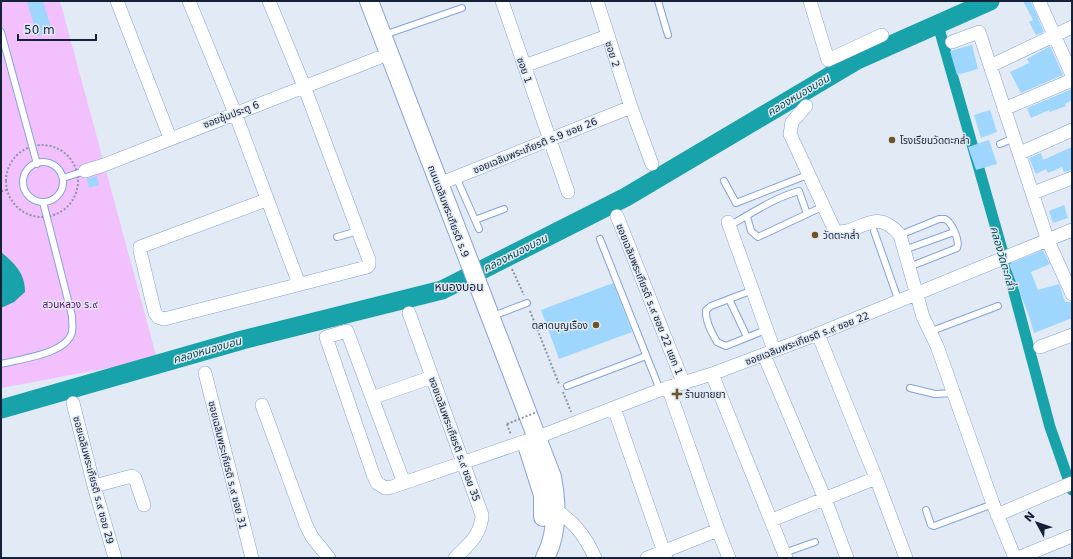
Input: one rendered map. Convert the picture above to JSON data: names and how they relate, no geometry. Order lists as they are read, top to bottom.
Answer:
{
  "streets": {
    "main road": ["ถนนเฉลิมพระเกียรติ ร.9"],
    "street": [
      "ซอย 2",
      "ซอย 1",
      "ซอยซุ้มประตู 6",
      "ซอยเฉลิมพระเกียรติ ร.9 ซอย 26",
      "ซอยเฉลิมพระเกียรติ ร.๙ ซอย 22 แยก 1",
      "ซอยเฉลิมพระเกียรติ ร.๙ ซอย 22",
      "ซอยเฉลิมพระเกียรติ ร.๙ ซอย 35",
      "ซอยเฉลิมพระเกียรติ ร.๙ ซอย 31",
      "ซอยเฉลิมพระเกียรติ ร.๙ ซอย 29"
    ]
  },
  "crossings": [
    ["ซอย 2", "ซอยเฉลิมพระเกียรติ ร.9 ซอย 26"],
    ["ซอย 1", "ซอยเฉลิมพระเกียรติ ร.9 ซอย 26"],
    ["ซอยซุ้มประตู 6", "ถนนเฉลิมพระเกียรติ ร.9"],
    ["ซอยเฉลิมพระเกียรติ ร.9 ซอย 26", "ถนนเฉลิมพระเกียรติ ร.9"],
    ["ถนนเฉลิมพระเกียรติ ร.9", "ซอยเฉลิมพระเกียรติ ร.๙ ซอย 22"],
    ["ซอยเฉลิมพระเกียรติ ร.๙ ซอย 22 แยก 1", "ซอยเฉลิมพระเกียรติ ร.๙ ซอย 22"],
    ["ซอยเฉลิมพระเกียรติ ร.๙ ซอย 22", "ซอยเฉลิมพระเกียรติ ร.๙ ซอย 35"]
  ],
  "districts": ["หนองบอน"],
  "water": ["คลองหนองบอน", "คลองวัดตะกล่ำ"],
  "parks": ["สวนหลวง ร.๙"],
  "places": {
    "other": ["โรงเรียนวัดตะกล่ำ", "วัดตะกล่ำ", "ตลาดบุญเรือง"],
    "health": ["ร้านขายยา"]
  },
  "scale_bar": "50 m",
  "north": "top left"
}
